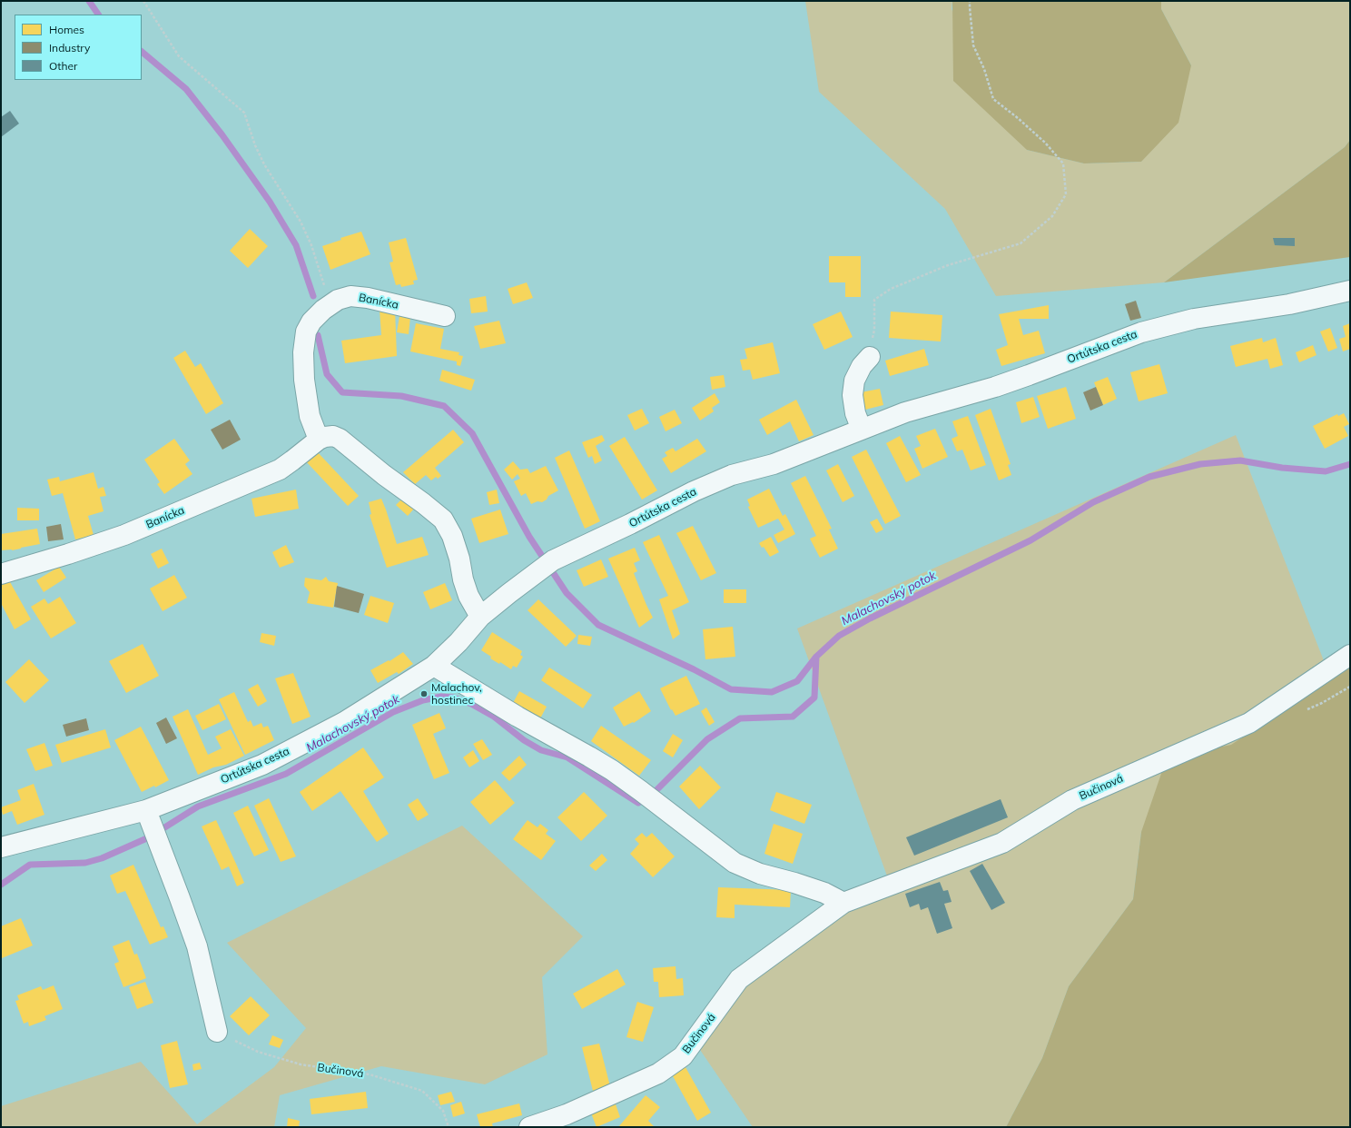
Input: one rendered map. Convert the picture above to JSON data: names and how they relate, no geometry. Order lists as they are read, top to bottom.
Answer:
{
  "streets": {
    "street": ["Banícka", "Ortútska cesta", "Bučinová"]
  },
  "crossings": [
    ["Banícka", "Ortútska cesta"]
  ],
  "water": ["Malachovský potok"],
  "places": ["Malachov, hostinec"],
  "legend": ["Homes", "Industry", "Other"]
}
